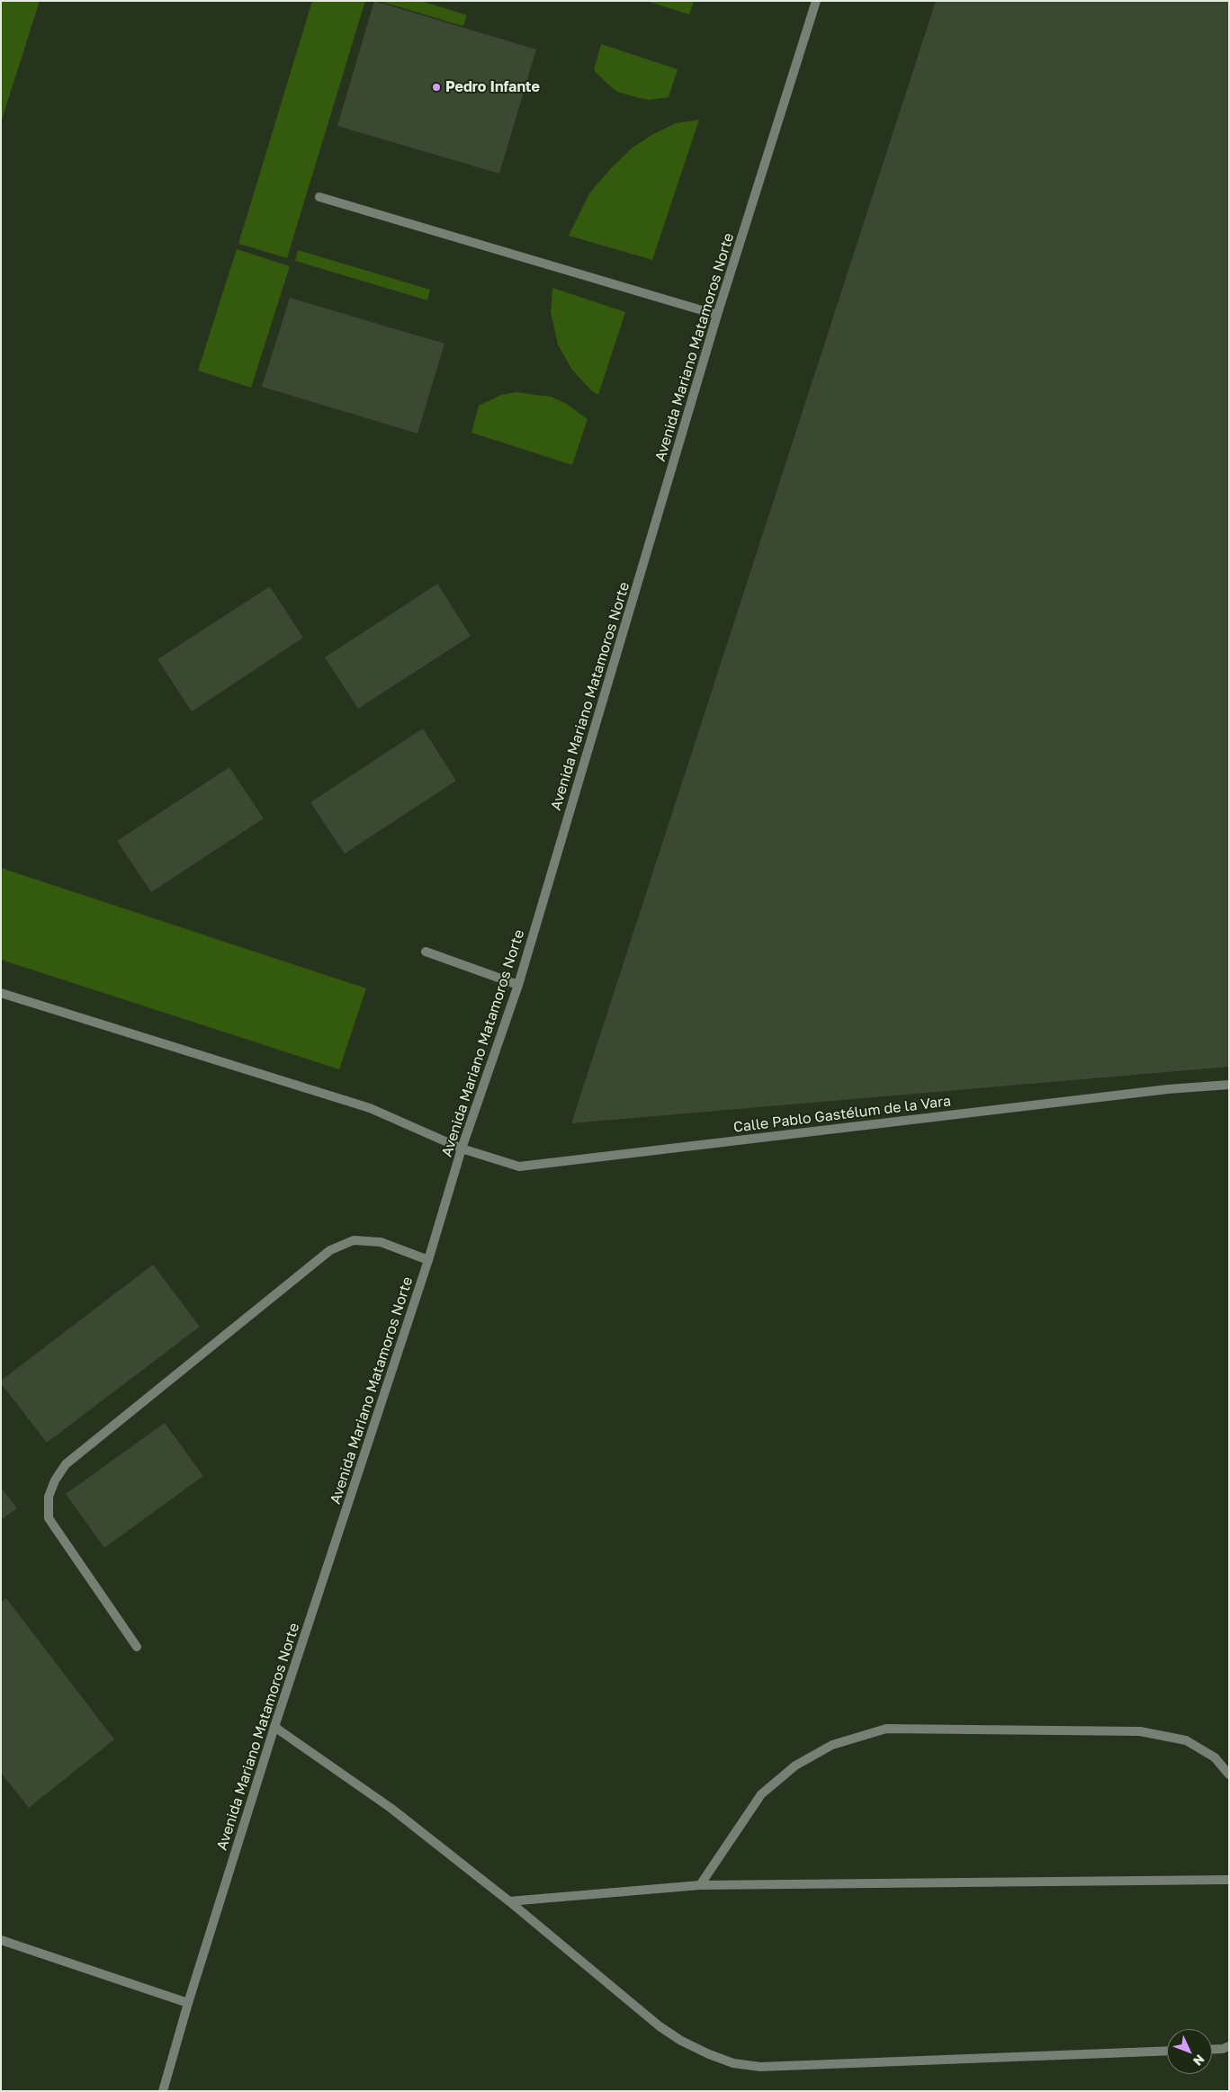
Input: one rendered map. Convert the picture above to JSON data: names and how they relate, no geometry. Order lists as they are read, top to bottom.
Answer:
{
  "streets": {
    "street": ["Avenida Mariano Matamoros Norte", "Calle Pablo Gastélum de la Vara"]
  },
  "crossings": [
    ["Avenida Mariano Matamoros Norte", "Calle Pablo Gastélum de la Vara"]
  ],
  "places": ["Pedro Infante"],
  "north": "bottom right"
}
